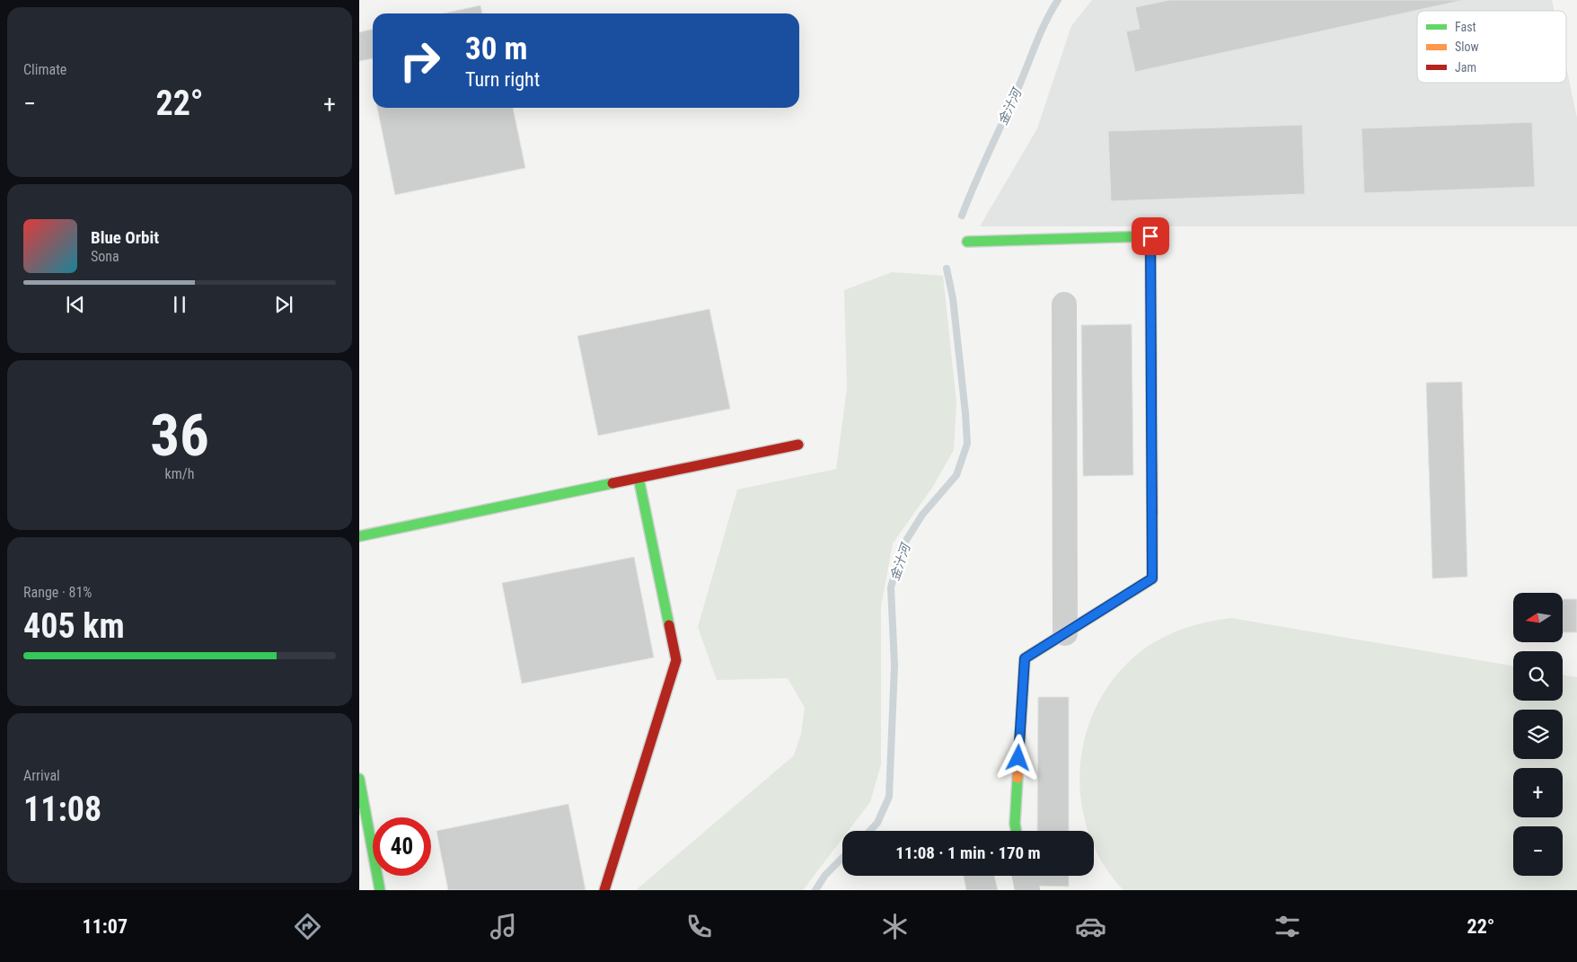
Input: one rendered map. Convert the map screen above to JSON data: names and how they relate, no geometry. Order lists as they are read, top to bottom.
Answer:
{
  "water": ["金汁河"],
  "legend": ["Fast", "Slow", "Jam"],
  "north": "left",
  "page": {
    "tile": [
      "Climate",
      ["36", "km/h"],
      ["Range · 81%", "405 km"],
      ["Arrival", "11:08"]
    ],
    "turn": ["30 m", "Turn right"],
    "heat": ["−", "22°", "+"],
    "song": ["Blue Orbit", "Sona"],
    "map_buttons": ["+", "−"],
    "limit": "40",
    "trip": "11:08 · 1 min · 170 m",
    "tabs": ["11:07", "22°"]
  }
}
